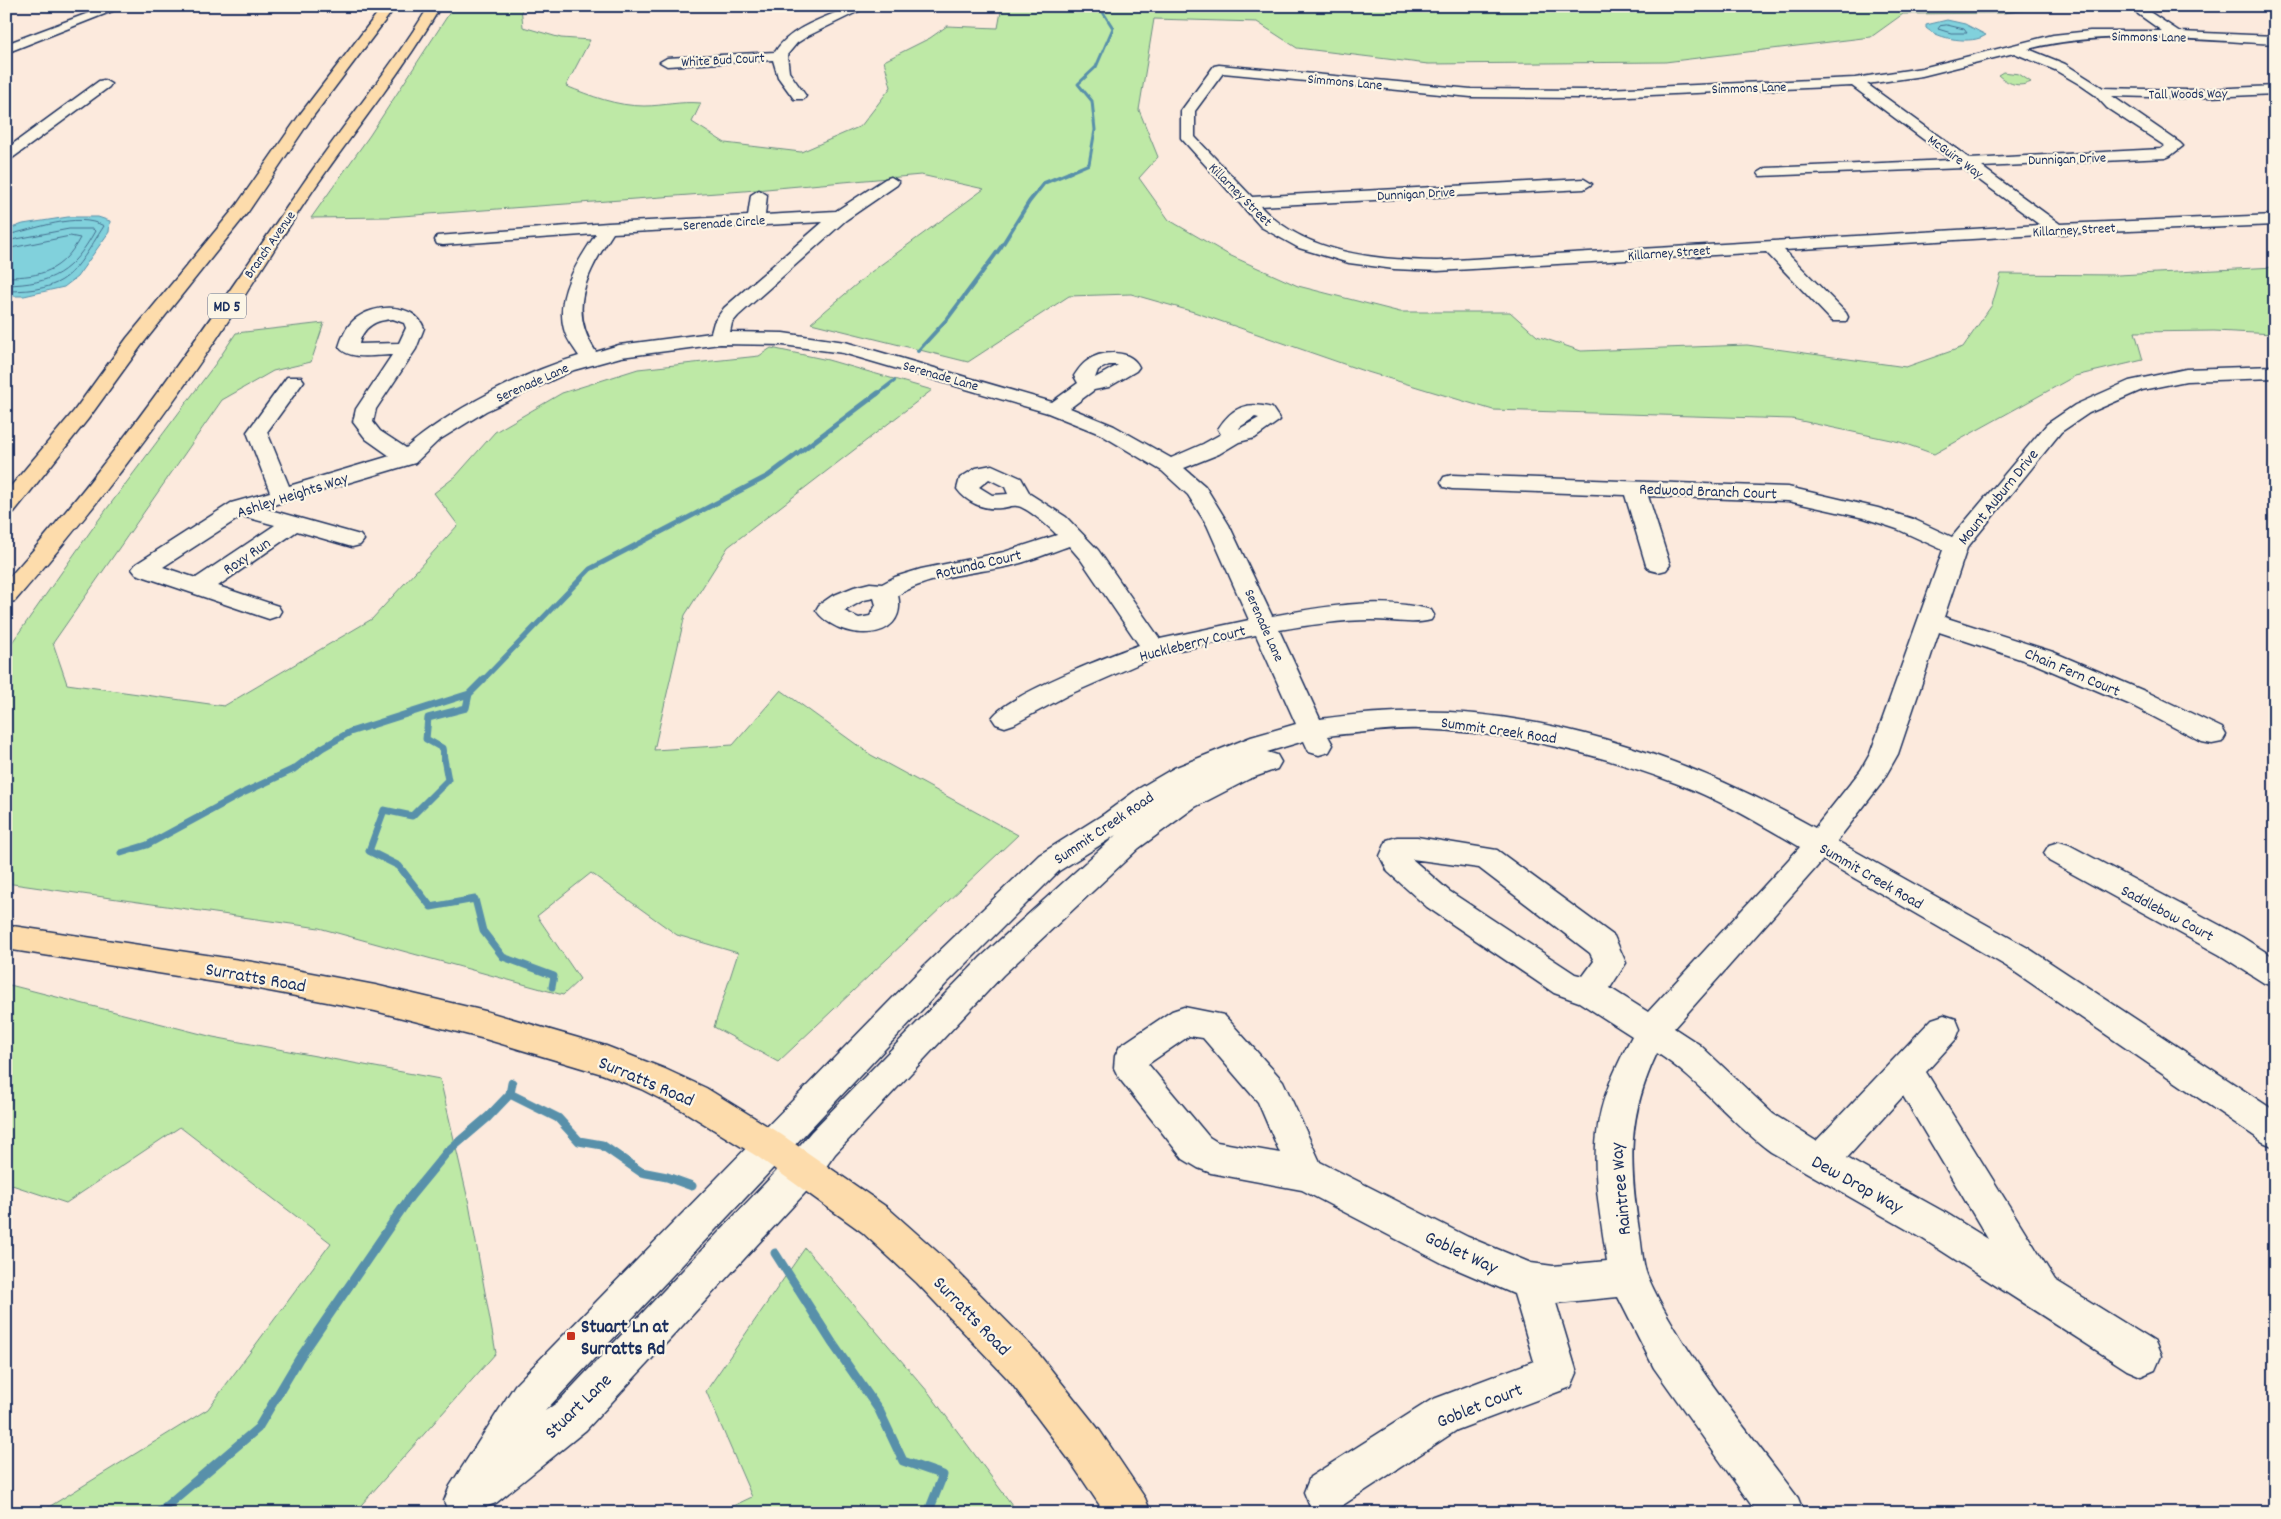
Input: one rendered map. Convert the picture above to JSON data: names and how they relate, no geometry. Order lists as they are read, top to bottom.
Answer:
{
  "streets": {
    "main road": ["Branch Avenue", "MD 5", "Surratts Road"],
    "street": [
      "Simmons Lane",
      "White Bud Court",
      "Tall Woods Way",
      "McGuire Way",
      "Dunnigan Drive",
      "Killarney Street",
      "Serenade Circle",
      "Serenade Lane",
      "Redwood Branch Court",
      "Ashley Heights Way",
      "Mount Auburn Drive",
      "Roxy Run",
      "Rotunda Court",
      "Huckleberry Court",
      "Chain Fern Court",
      "Summit Creek Road",
      "Saddlebow Court",
      "Dew Drop Way",
      "Raintree Way",
      "Goblet Way",
      "Goblet Court",
      "Stuart Lane"
    ]
  },
  "crossings": [
    ["Simmons Lane", "McGuire Way"],
    ["Simmons Lane", "Dunnigan Drive"],
    ["Simmons Lane", "Killarney Street"],
    ["Tall Woods Way", "Dunnigan Drive"],
    ["McGuire Way", "Dunnigan Drive"],
    ["McGuire Way", "Killarney Street"],
    ["Dunnigan Drive", "Killarney Street"],
    ["Serenade Lane", "Ashley Heights Way"],
    ["Serenade Lane", "Huckleberry Court"],
    ["Serenade Lane", "Summit Creek Road"],
    ["Redwood Branch Court", "Mount Auburn Drive"],
    ["Ashley Heights Way", "Roxy Run"],
    ["Mount Auburn Drive", "Chain Fern Court"],
    ["Mount Auburn Drive", "Summit Creek Road"],
    ["Mount Auburn Drive", "Raintree Way"],
    ["Summit Creek Road", "Surratts Road"],
    ["Summit Creek Road", "Raintree Way"],
    ["Summit Creek Road", "Stuart Lane"],
    ["Surratts Road", "Stuart Lane"],
    ["Dew Drop Way", "Raintree Way"],
    ["Raintree Way", "Goblet Way"],
    ["Goblet Way", "Goblet Court"]
  ],
  "places": {
    "transit": ["Stuart Ln at Surratts Rd"]
  }
}
